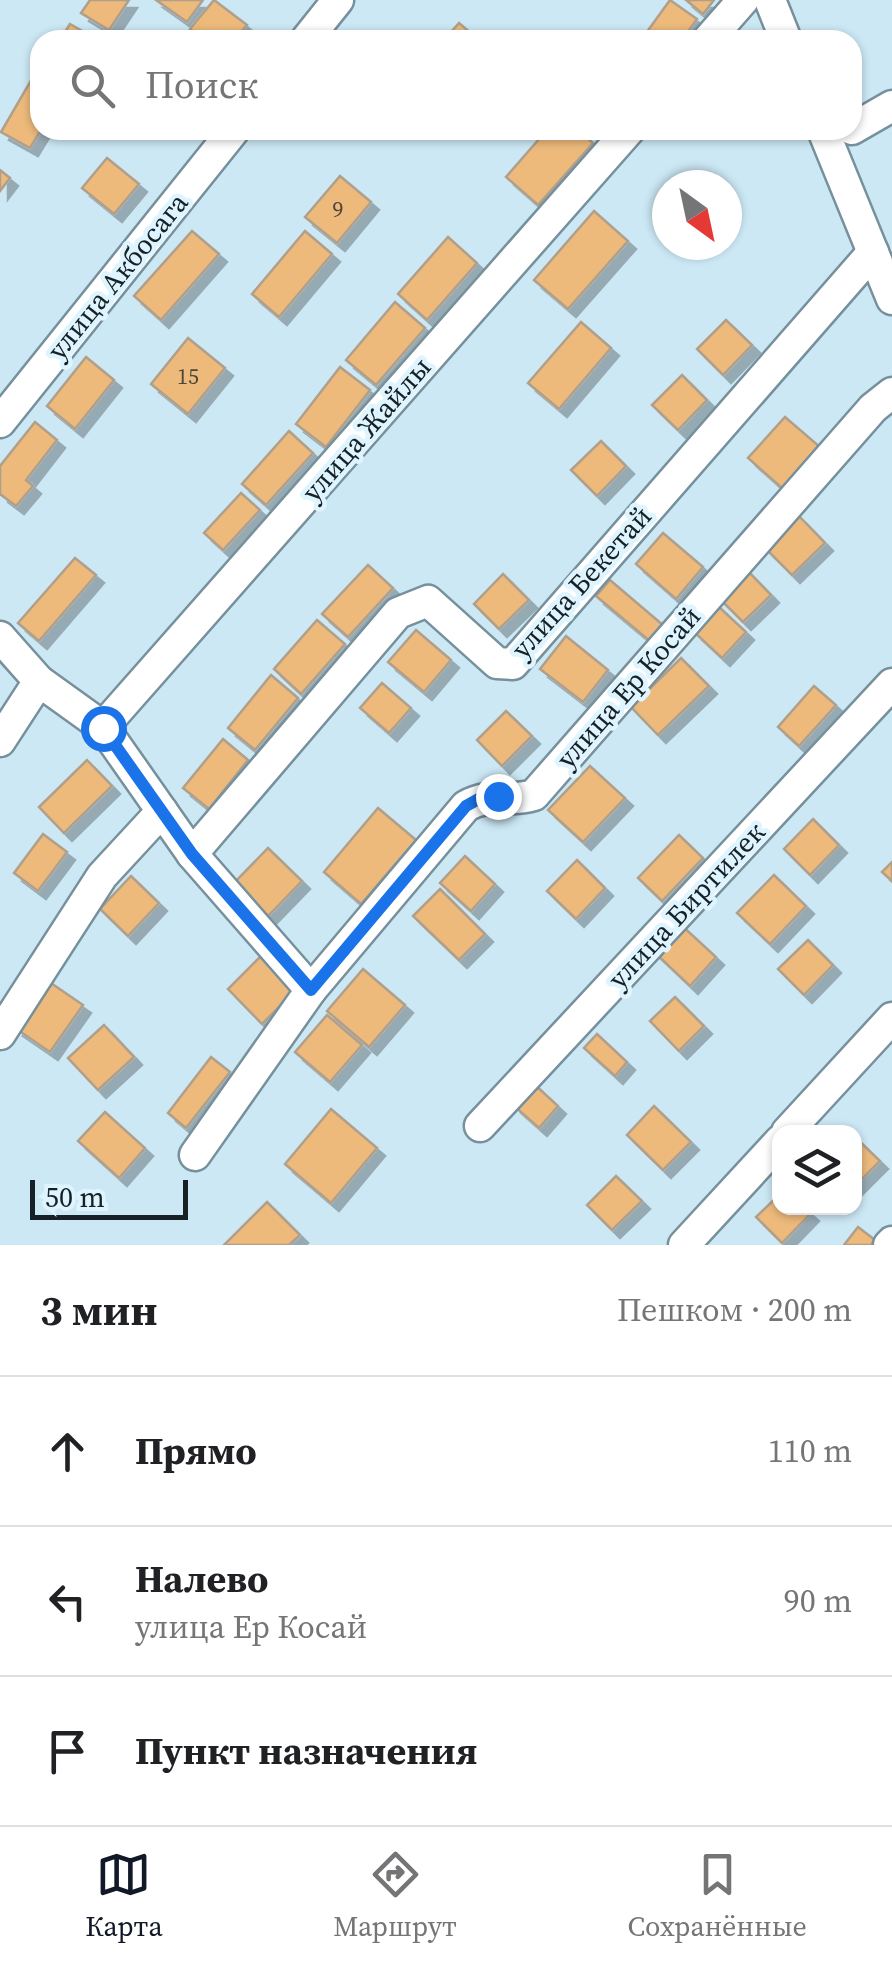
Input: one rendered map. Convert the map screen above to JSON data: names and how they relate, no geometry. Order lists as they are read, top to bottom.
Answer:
{
  "streets": {
    "street": [
      "улица Акбосага",
      "улица Жайлы",
      "улица Бекетай",
      "улица Ер Косай",
      "улица Биртилек"
    ]
  },
  "house_numbers": ["9", "15"],
  "scale_bar": "50 m",
  "north": "bottom right",
  "page": {
    "search": "Поиск",
    "scale": "50 m",
    "heading": ["3 мин", "Пешком · 200 m"],
    "list": [
      ["Прямо", "110 m"],
      ["Налево", "улица Ер Косай", "90 m"],
      "Пункт назначения"
    ],
    "nav": ["Карта", "Маршрут", "Сохранённые"]
  }
}
